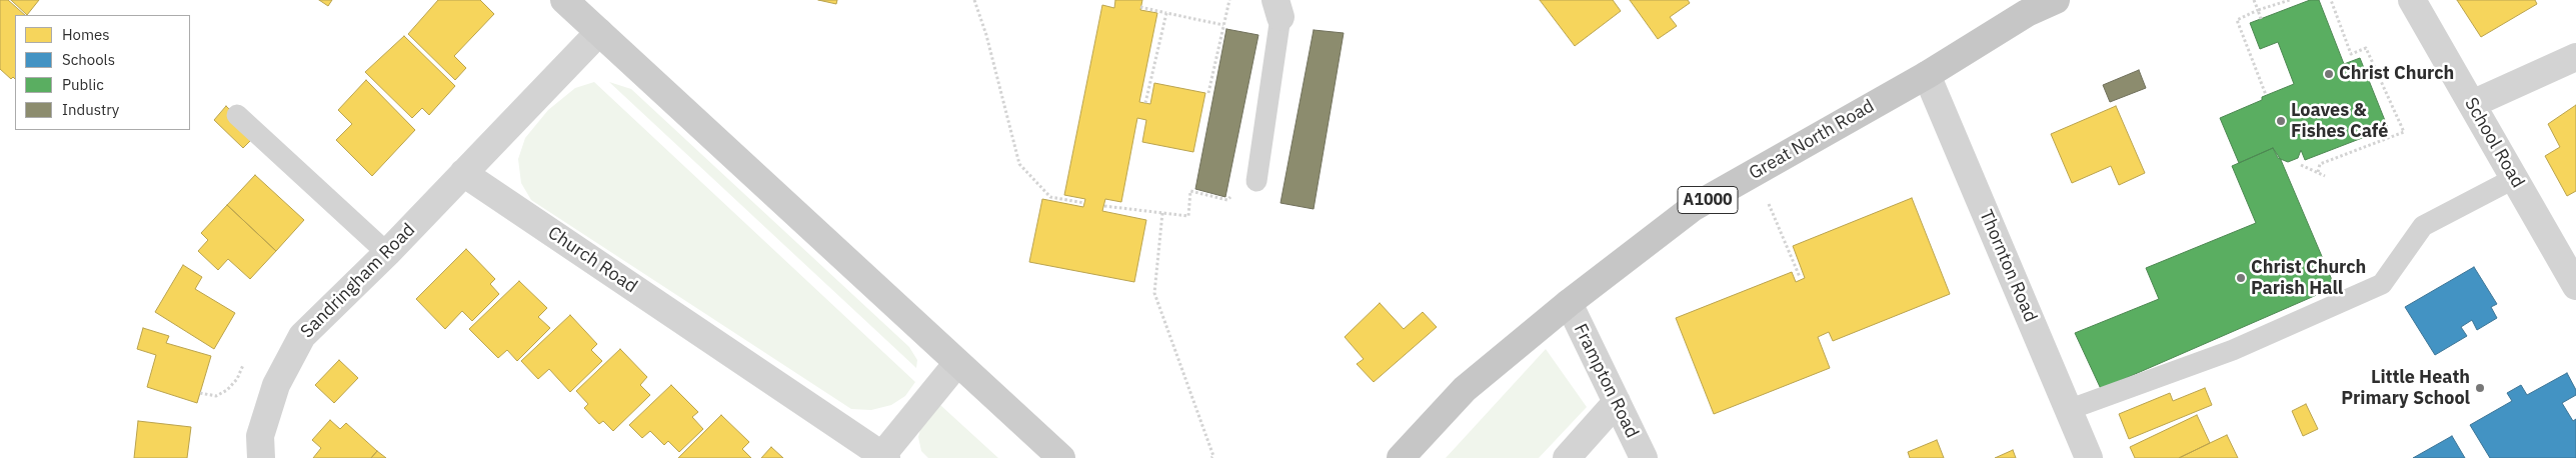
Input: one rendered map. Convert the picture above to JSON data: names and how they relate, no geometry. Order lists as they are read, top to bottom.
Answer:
{
  "streets": {
    "main road": ["Great North Road", "A1000"],
    "street": [
      "School Road",
      "Church Road",
      "Thornton Road",
      "Sandringham Road",
      "Frampton Road"
    ]
  },
  "crossings": [
    ["Great North Road", "Thornton Road"],
    ["Great North Road", "Frampton Road"],
    ["Church Road", "Sandringham Road"]
  ],
  "places": [
    "Christ Church",
    "Loaves & Fishes Café",
    "Christ Church Parish Hall",
    "Little Heath Primary School"
  ],
  "legend": [
    "Homes",
    "Schools",
    "Public",
    "Industry"
  ]
}
